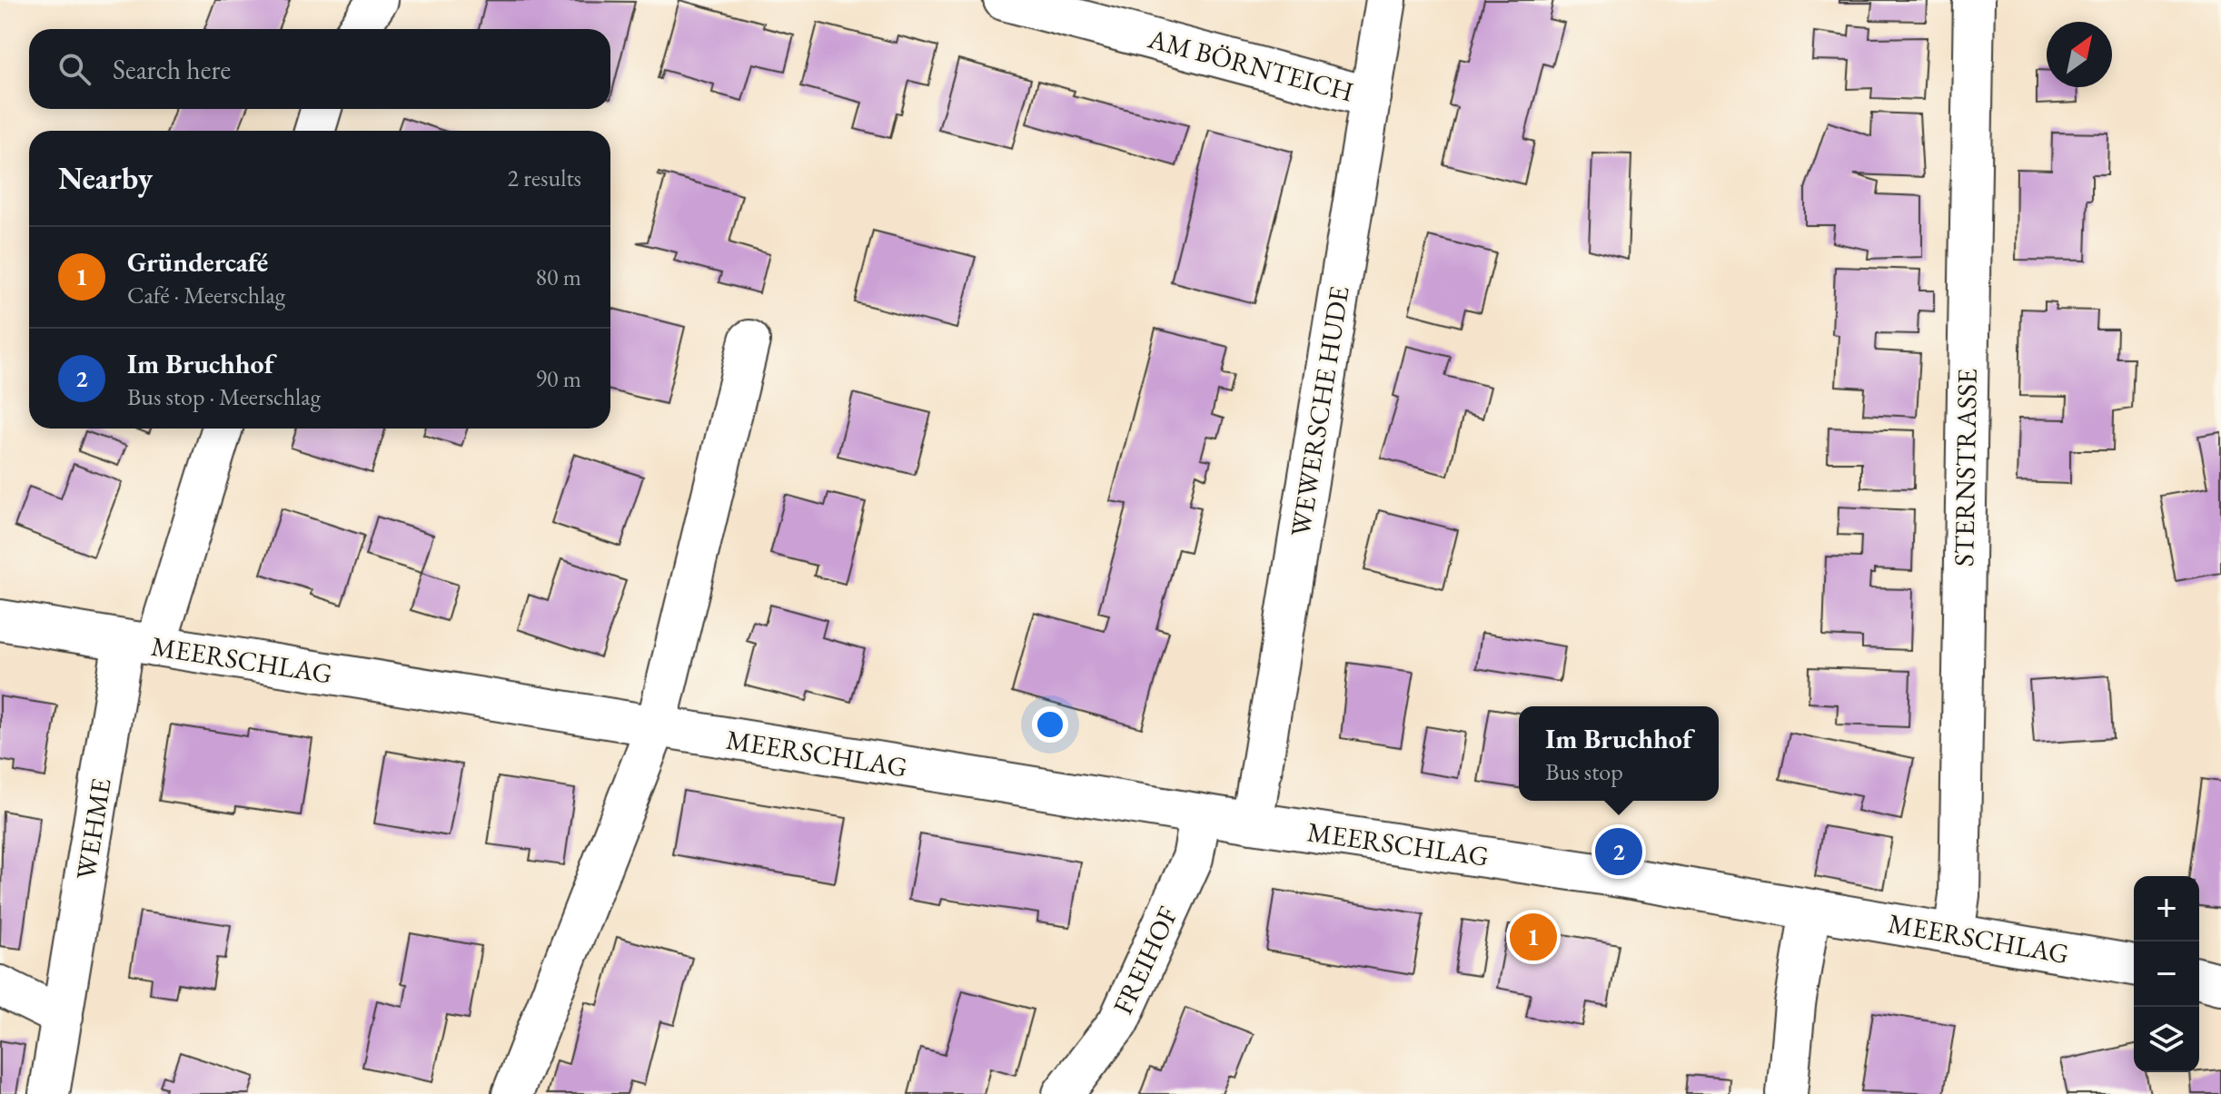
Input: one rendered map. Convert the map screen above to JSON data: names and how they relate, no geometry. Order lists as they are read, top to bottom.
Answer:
{
  "streets": {
    "street": [
      "AM BÖRNTEICH",
      "WEWERSCHE HUDE",
      "STERNSTRASSE",
      "MEERSCHLAG",
      "WEHME",
      "FREIHOF"
    ]
  },
  "crossings": [
    ["AM BÖRNTEICH", "WEWERSCHE HUDE"],
    ["WEWERSCHE HUDE", "MEERSCHLAG"],
    ["STERNSTRASSE", "MEERSCHLAG"],
    ["MEERSCHLAG", "WEHME"],
    ["MEERSCHLAG", "FREIHOF"]
  ],
  "north": "top right",
  "page": {
    "search": "Search here",
    "heading": ["Nearby", "2 results"],
    "list": [
      {
        "mark": "1",
        "name": "Gründercafé",
        "note": "Café · Meerschlag",
        "value": "80 m"
      },
      {
        "mark": "2",
        "name": "Im Bruchhof",
        "note": "Bus stop · Meerschlag",
        "value": "90 m"
      }
    ],
    "popup": ["Im Bruchhof", "Bus stop"],
    "pins": ["2", "1"],
    "map_buttons": ["+", "−"]
  }
}
